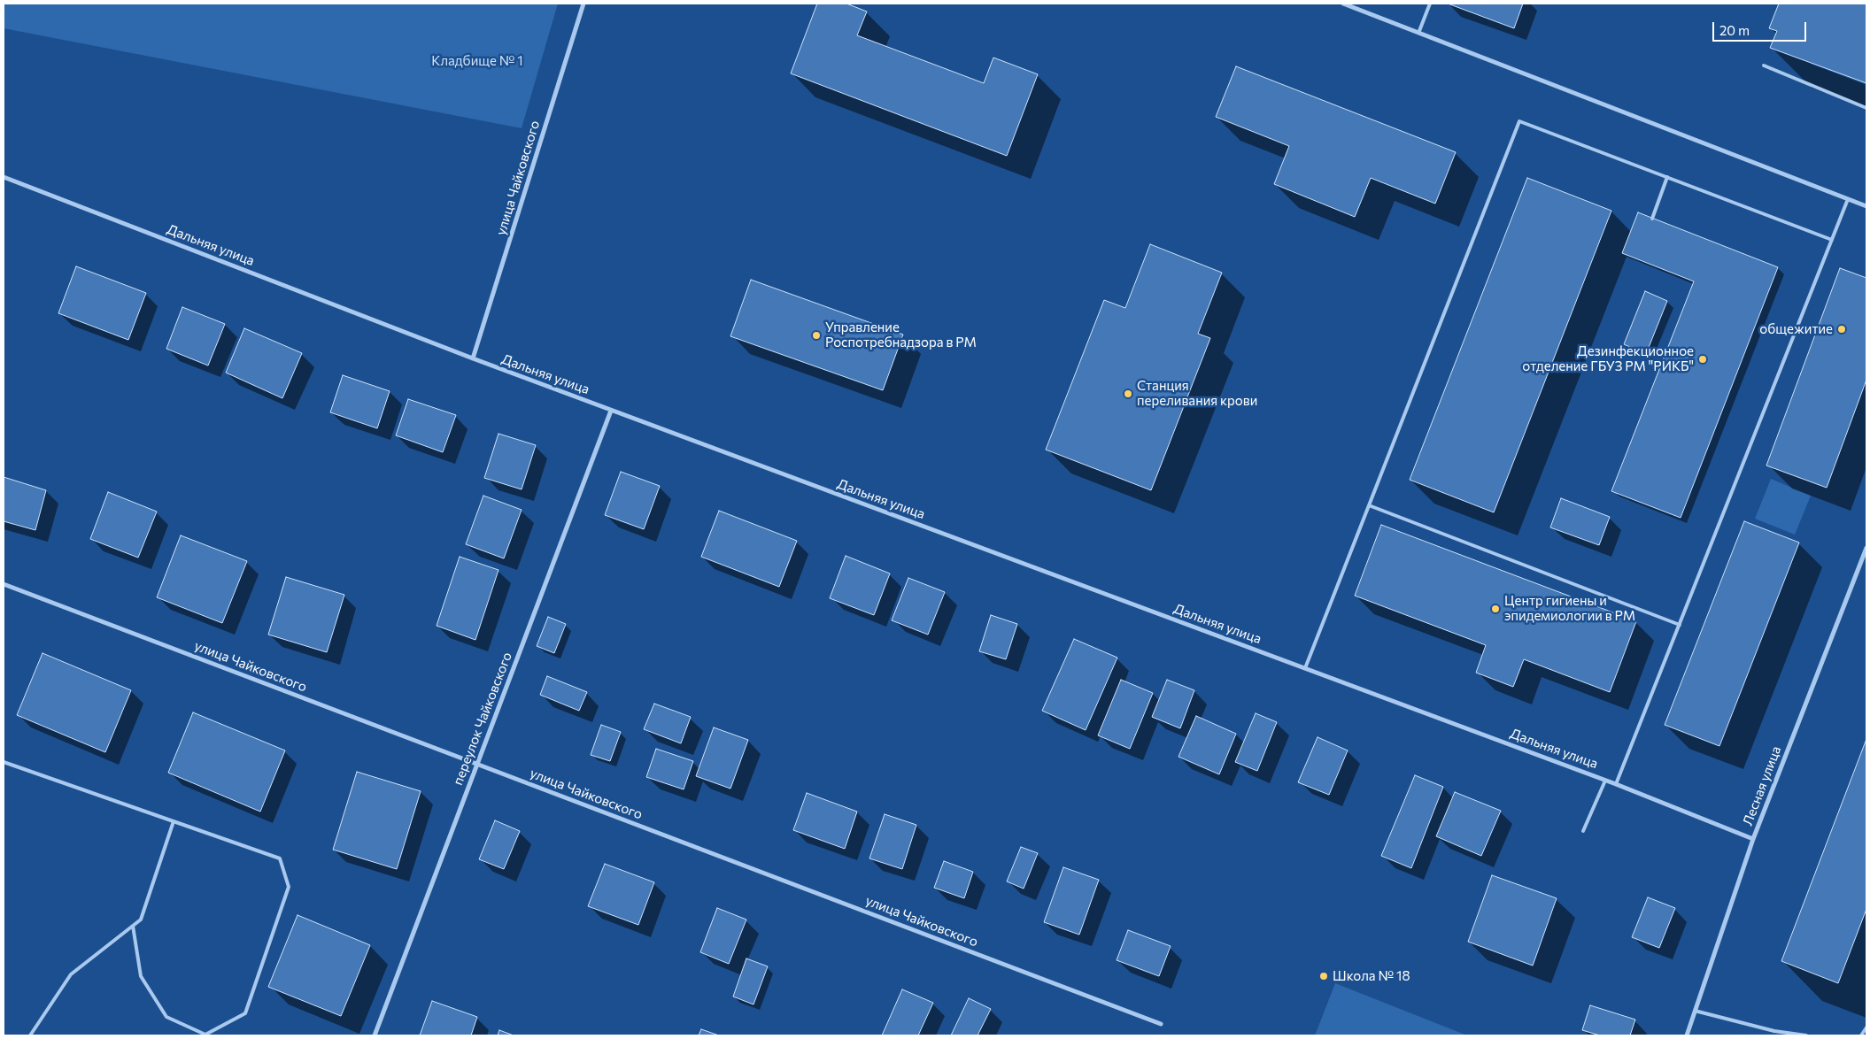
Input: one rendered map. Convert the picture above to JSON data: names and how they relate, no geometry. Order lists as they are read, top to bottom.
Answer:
{
  "streets": {
    "street": [
      "улица Чайковского",
      "Дальняя улица",
      "переулок Чайковского",
      "Лесная улица"
    ]
  },
  "crossings": [
    ["улица Чайковского", "Дальняя улица"],
    ["улица Чайковского", "переулок Чайковского"],
    ["Дальняя улица", "переулок Чайковского"],
    ["Дальняя улица", "Лесная улица"]
  ],
  "parks": ["Кладбище № 1"],
  "places": [
    "общежитие",
    "Управление Роспотребнадзора в РМ",
    "Дезинфекционное отделение ГБУЗ РМ \"РИКБ\"",
    "Станция переливания крови",
    "Центр гигиены и эпидемиологии в РМ",
    "Школа № 18"
  ],
  "scale_bar": "20 m"
}
